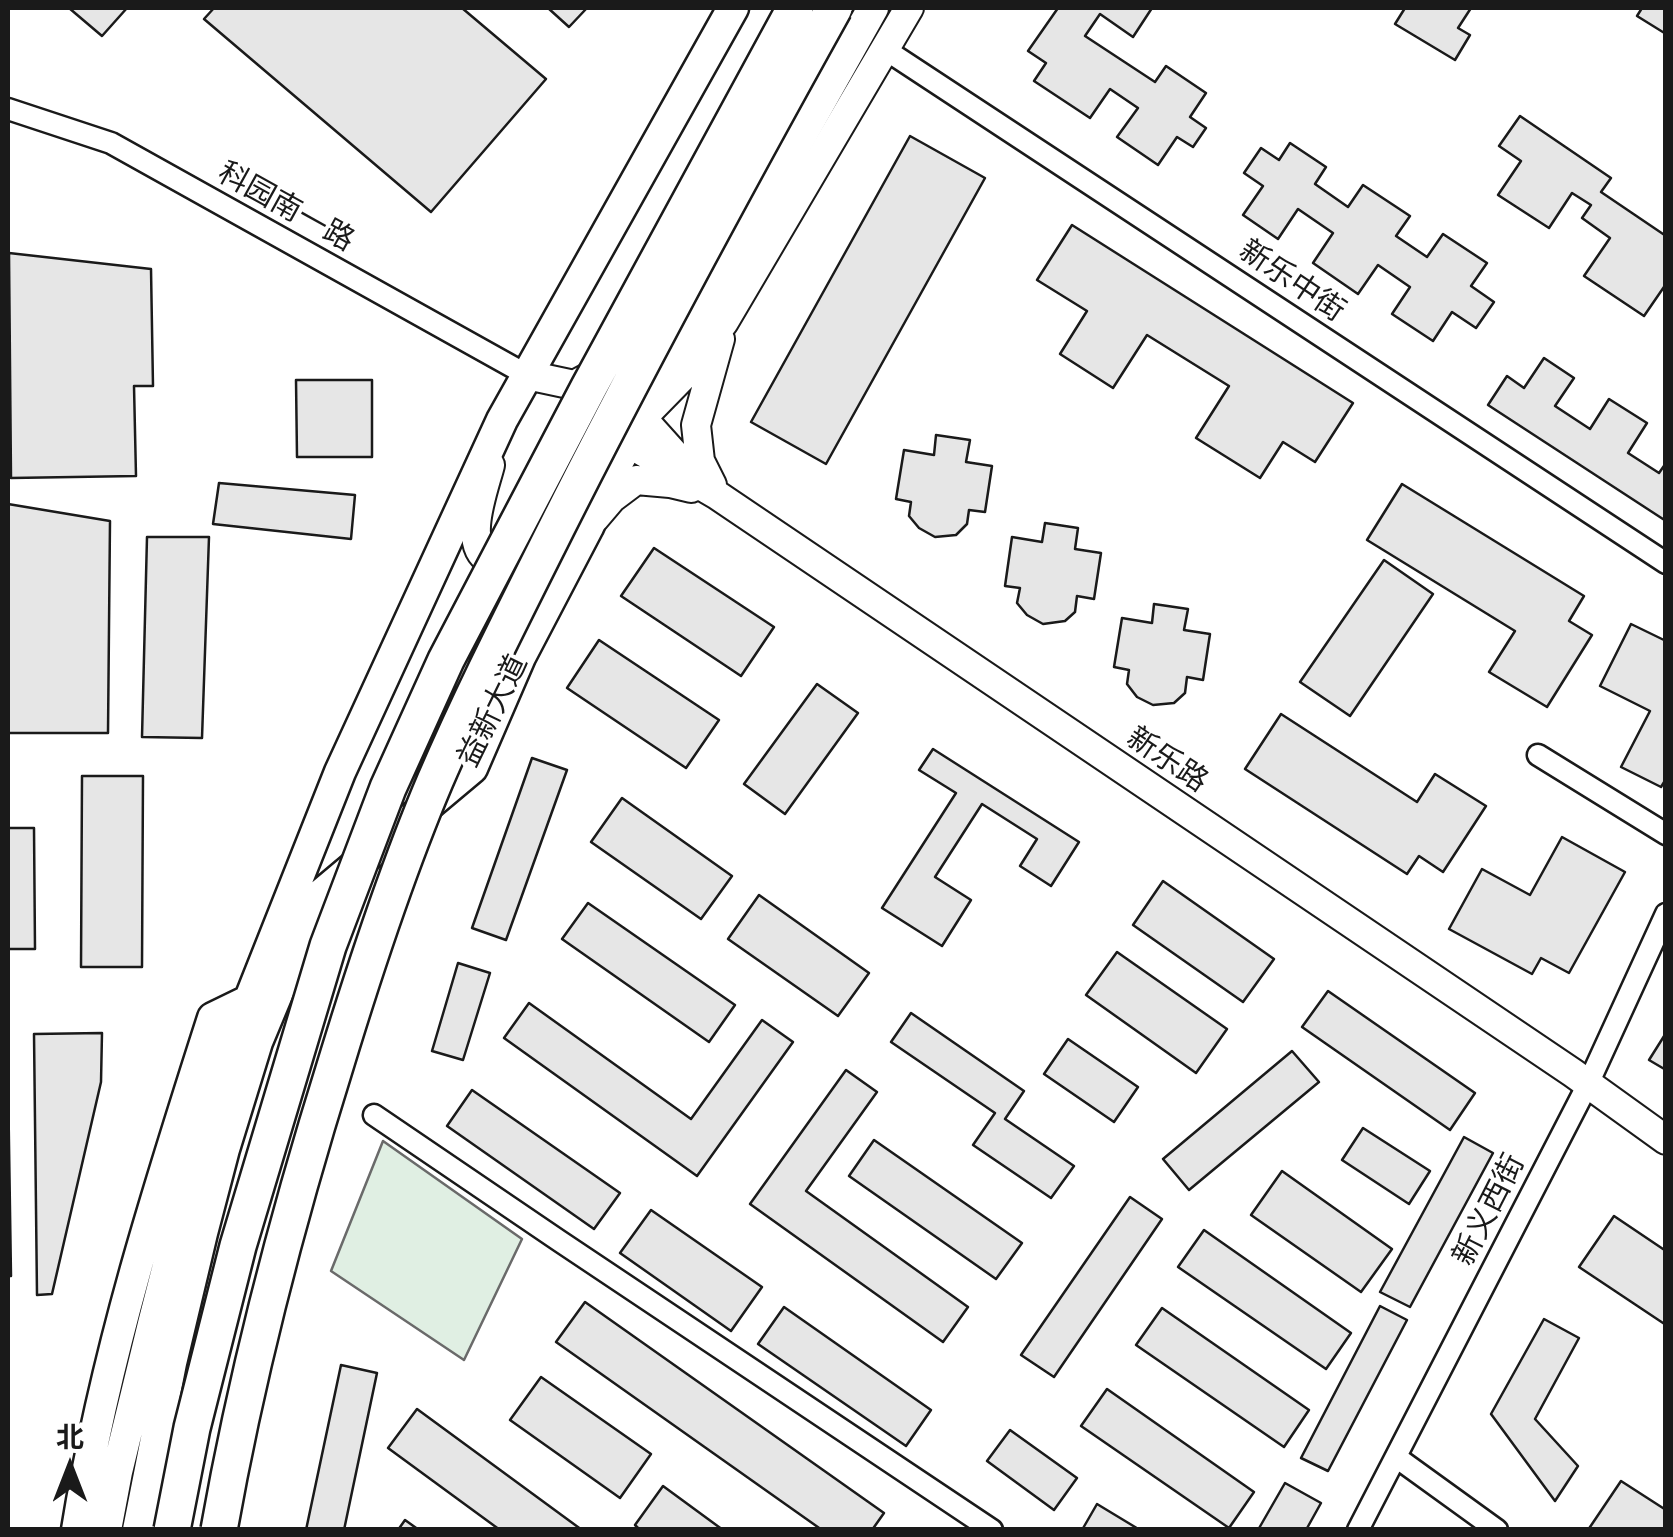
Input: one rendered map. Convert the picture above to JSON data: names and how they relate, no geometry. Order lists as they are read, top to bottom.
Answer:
{
  "streets": {
    "main road": ["益新大道"],
    "street": [
      "科园南一路",
      "新乐中街",
      "新乐路",
      "新义西街"
    ]
  },
  "crossings": [
    ["科园南一路", "益新大道"],
    ["益新大道", "新乐路"],
    ["新乐路", "新义西街"]
  ],
  "north": "top"
}
